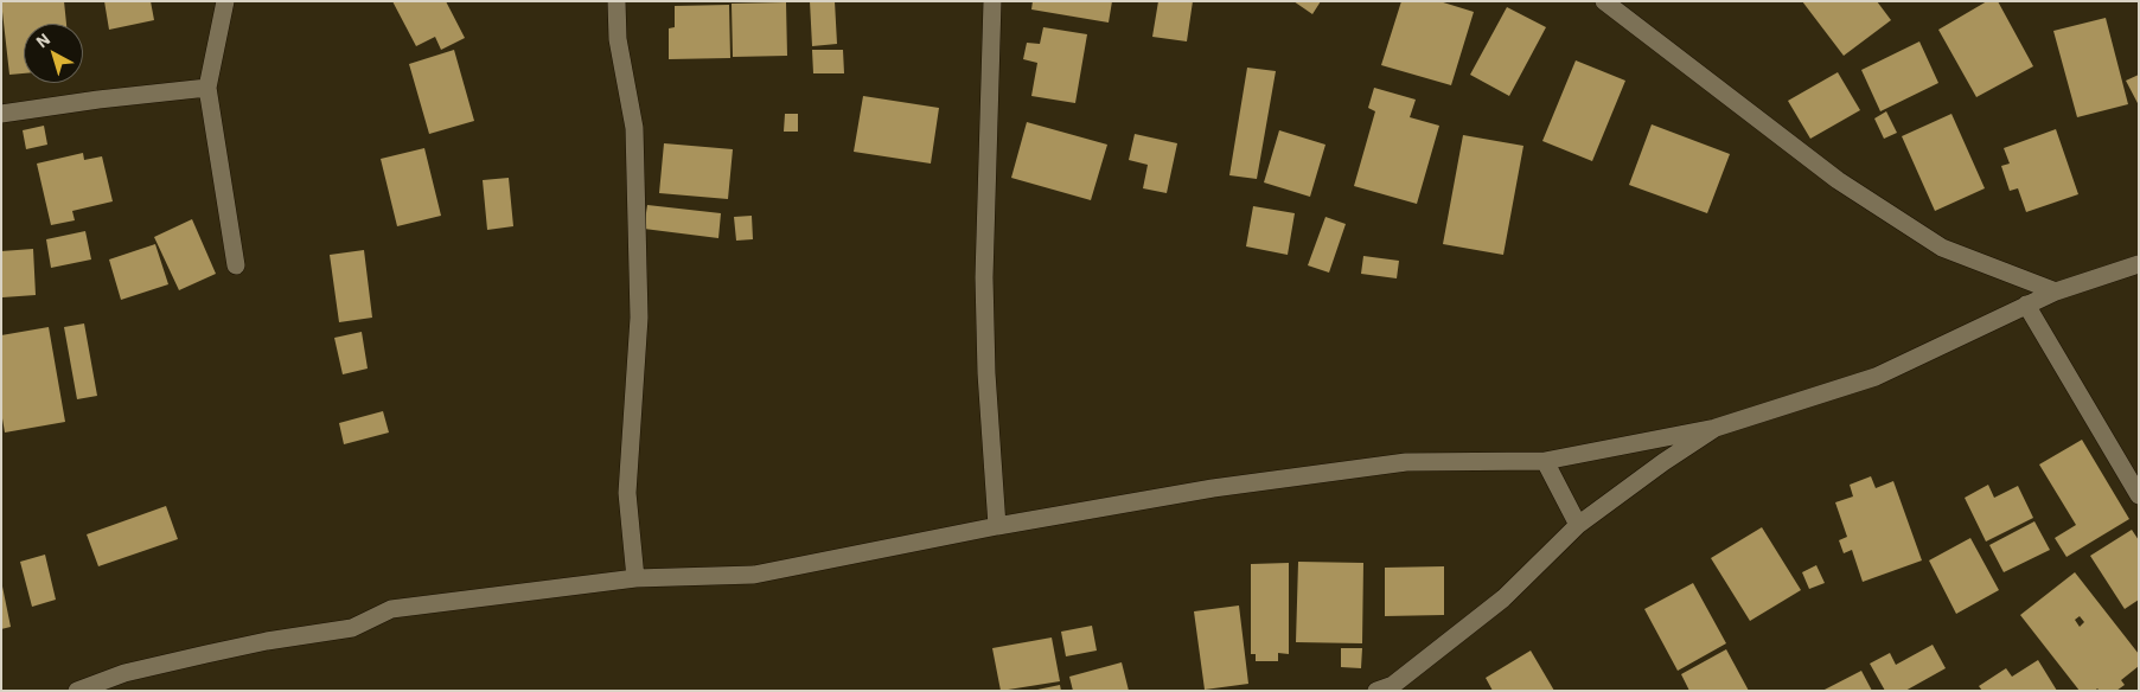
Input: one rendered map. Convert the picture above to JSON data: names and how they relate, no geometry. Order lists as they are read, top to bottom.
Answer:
{
  "north": "top left"
}
